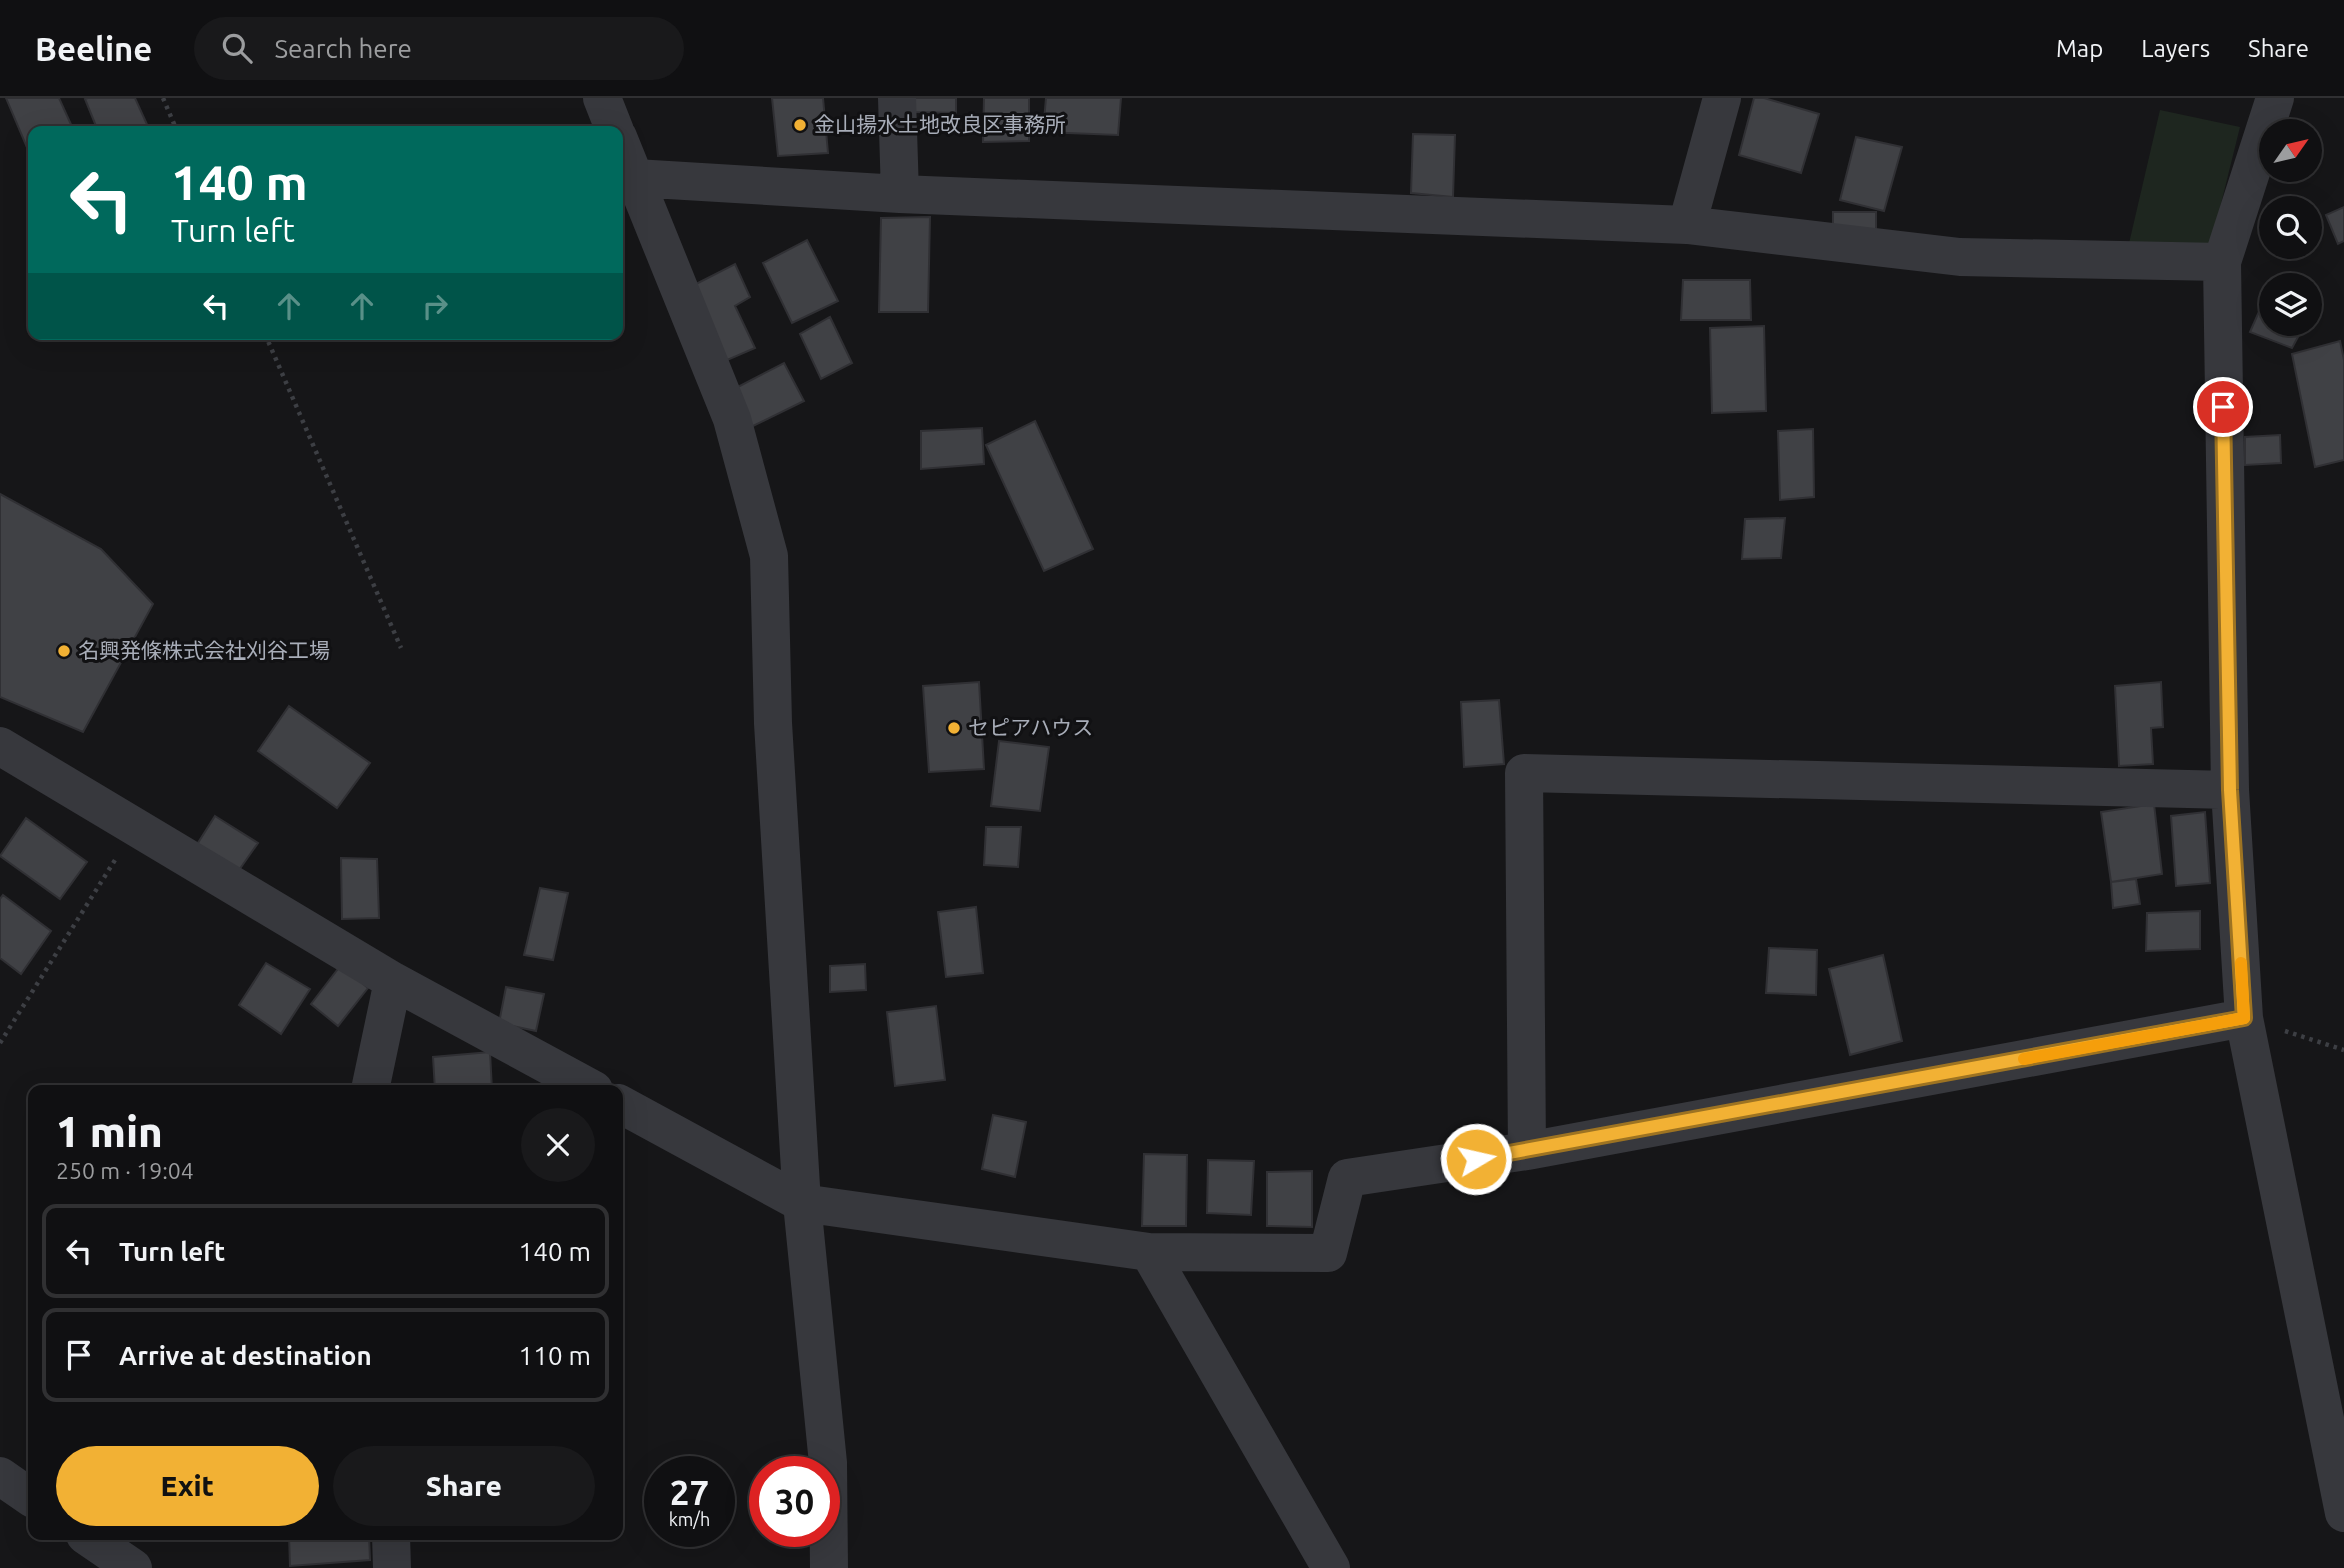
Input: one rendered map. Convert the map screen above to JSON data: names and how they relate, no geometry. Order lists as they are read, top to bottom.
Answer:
{
  "places": ["金山揚水土地改良区事務所", "名興発條株式会社刈谷工場", "セピアハウス"],
  "north": "top right",
  "page": {
    "header": "Beeline",
    "search": "Search here",
    "nav": ["Map", "Layers", "Share"],
    "turn": ["140 m", "Turn left"],
    "heading": ["1 min", "250 m · 19:04"],
    "list": [
      {
        "name": "Turn left",
        "value": "140 m"
      },
      {
        "name": "Arrive at destination",
        "value": "110 m"
      }
    ],
    "buttons": ["Exit", "Share"],
    "speed": "27 km/h",
    "limit": "30"
  }
}
